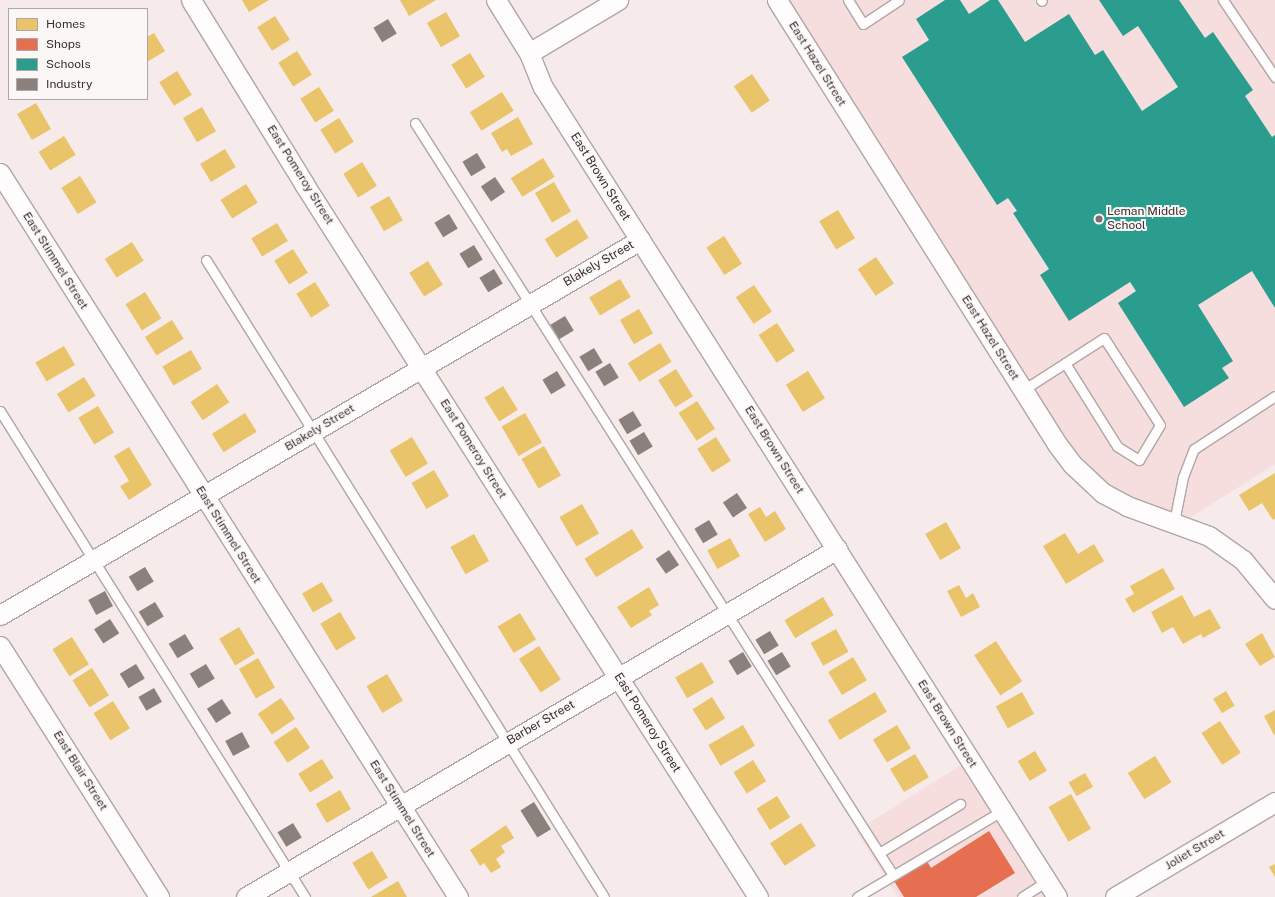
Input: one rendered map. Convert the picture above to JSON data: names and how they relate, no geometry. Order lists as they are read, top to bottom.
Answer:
{
  "streets": {
    "street": [
      "East Hazel Street",
      "East Pomeroy Street",
      "East Brown Street",
      "East Stimmel Street",
      "Blakely Street",
      "Barber Street",
      "East Blair Street",
      "Joliet Street"
    ]
  },
  "crossings": [
    ["East Pomeroy Street", "Blakely Street"],
    ["East Pomeroy Street", "Barber Street"],
    ["East Brown Street", "Blakely Street"],
    ["East Brown Street", "Barber Street"],
    ["East Stimmel Street", "Blakely Street"],
    ["East Stimmel Street", "Barber Street"]
  ],
  "places": ["Leman Middle School"],
  "legend": [
    "Homes",
    "Shops",
    "Schools",
    "Industry"
  ]
}
